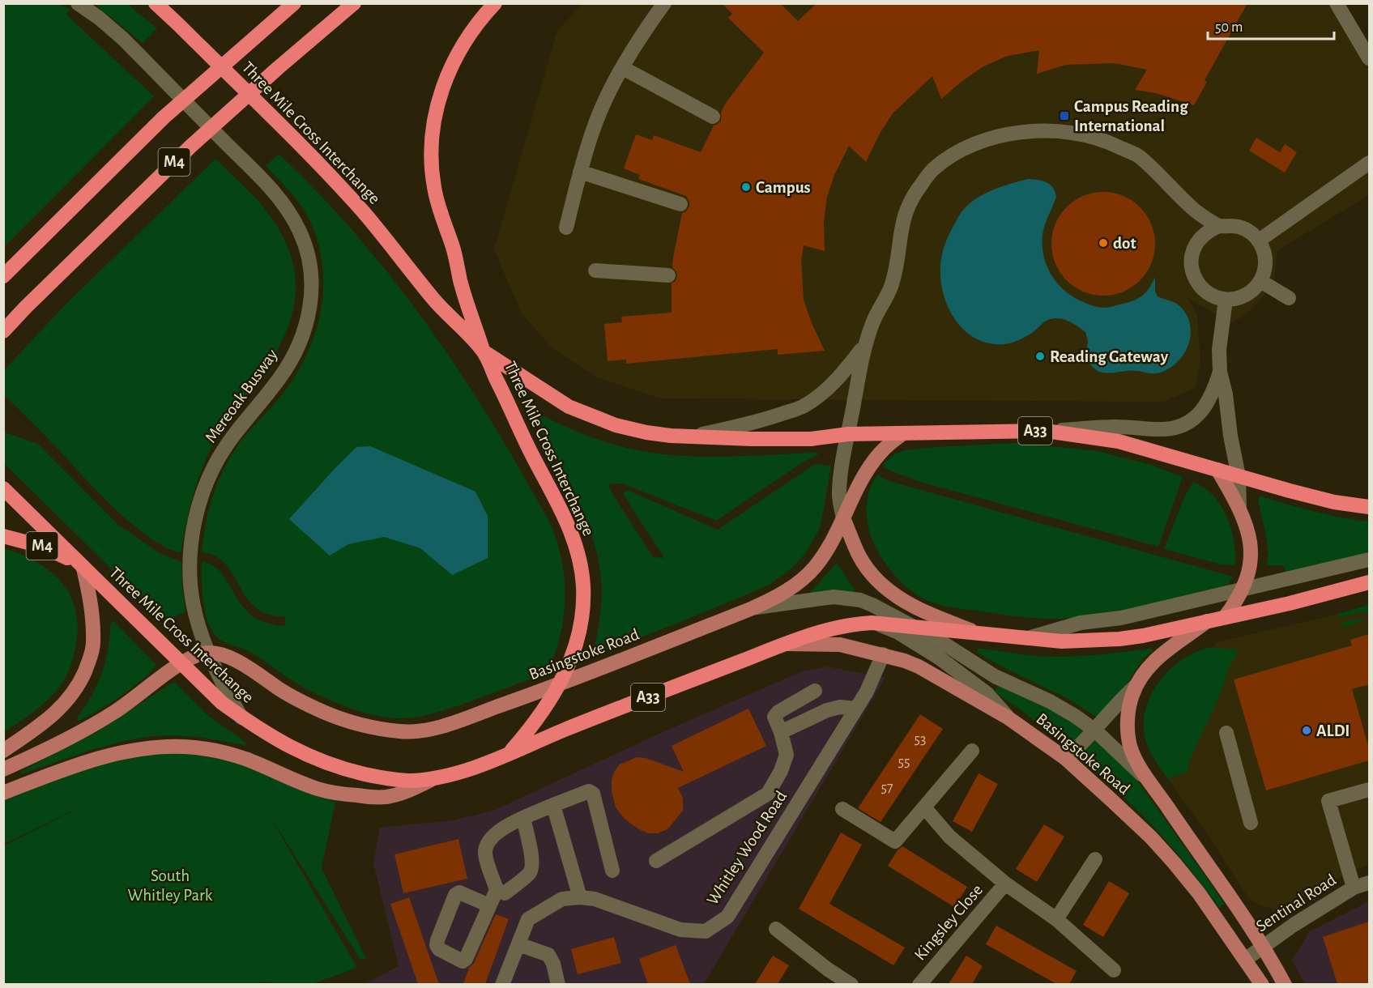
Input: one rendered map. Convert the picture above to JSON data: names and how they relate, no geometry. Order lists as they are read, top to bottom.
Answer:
{
  "streets": {
    "highway": [
      "Three Mile Cross Interchange",
      "M4",
      "A33",
      "Basingstoke Road"
    ],
    "street": [
      "Mereoak Busway",
      "Whitley Wood Road",
      "Sentinal Road",
      "Kingsley Close"
    ]
  },
  "crossings": [
    ["Three Mile Cross Interchange", "M4"],
    ["Three Mile Cross Interchange", "Mereoak Busway"],
    ["Three Mile Cross Interchange", "A33"],
    ["Three Mile Cross Interchange", "Basingstoke Road"],
    ["Mereoak Busway", "Basingstoke Road"],
    ["A33", "Basingstoke Road"],
    ["Basingstoke Road", "Whitley Wood Road"],
    ["Basingstoke Road", "Sentinal Road"]
  ],
  "parks": ["South Whitley Park"],
  "places": {
    "transit": ["Campus Reading International"],
    "other": [
      "Campus",
      "dot",
      "Reading Gateway",
      "ALDI"
    ]
  },
  "house_numbers": ["53", "55", "57"],
  "scale_bar": "50 m"
}
